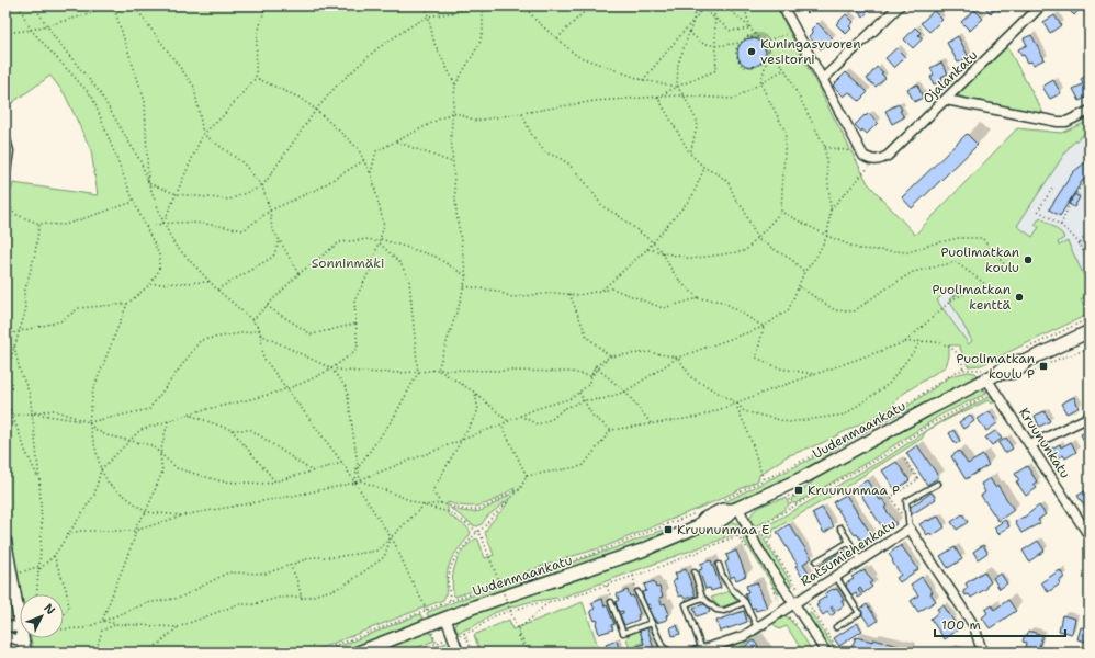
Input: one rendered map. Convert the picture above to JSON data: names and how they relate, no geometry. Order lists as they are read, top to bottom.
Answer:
{
  "streets": {
    "main road": ["Uudenmaankatu"],
    "street": ["Ojalankatu", "Kruununkatu", "Ratsumiehenkatu"]
  },
  "crossings": [
    ["Uudenmaankatu", "Kruununkatu"]
  ],
  "parks": ["Sonninmäki"],
  "places": {
    "other": ["Kuningasvuoren vesitorni", "Puolimatkan koulu", "Puolimatkan kenttä"],
    "transit": ["Puolimatkan koulu P", "Kruununmaa P", "Kruununmaa E"]
  },
  "scale_bar": "100 m",
  "north": "top right"
}
